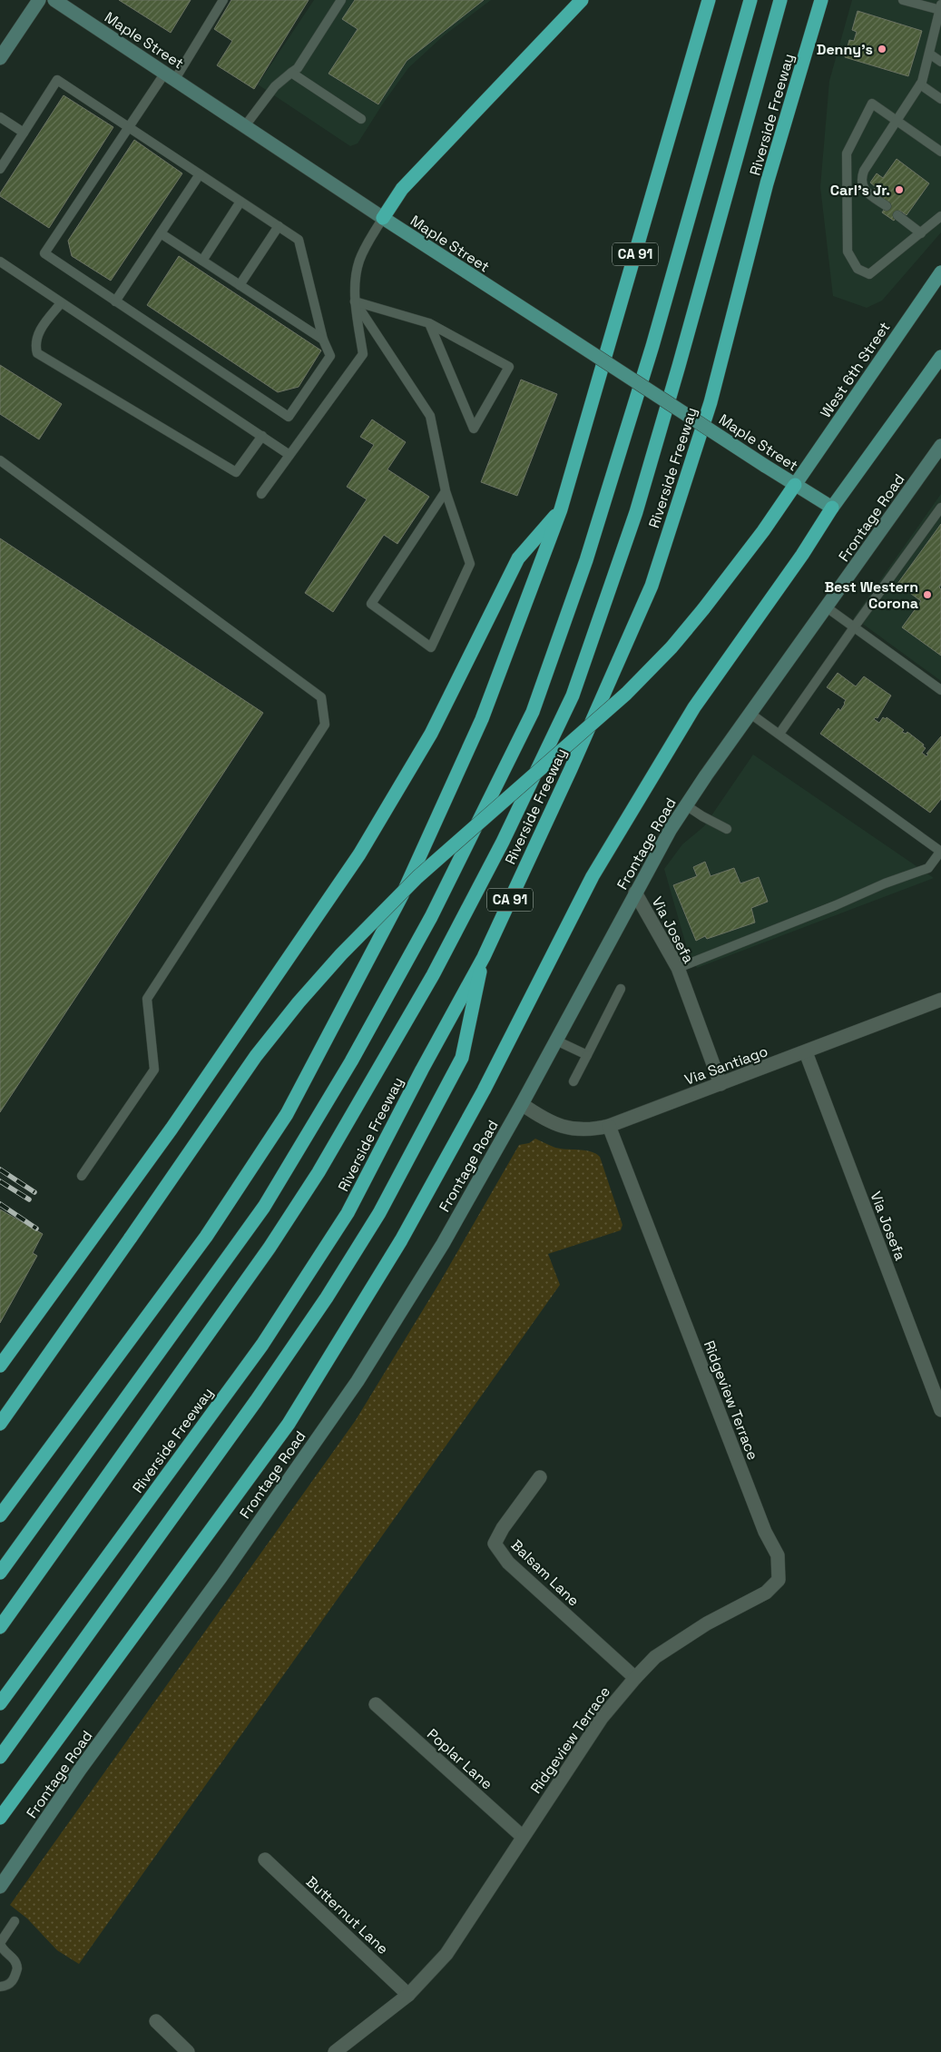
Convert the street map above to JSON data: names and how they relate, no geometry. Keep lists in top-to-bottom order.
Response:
{
  "streets": {
    "highway": ["Riverside Freeway", "CA 91"],
    "main road": ["Maple Street", "West 6th Street", "Frontage Road"],
    "street": [
      "Via Josefa",
      "Via Santiago",
      "Ridgeview Terrace",
      "Balsam Lane",
      "Poplar Lane",
      "Butternut Lane"
    ]
  },
  "crossings": [
    ["Maple Street", "West 6th Street"],
    ["Frontage Road", "Via Josefa"],
    ["Frontage Road", "Via Santiago"],
    ["Via Josefa", "Via Santiago"],
    ["Via Santiago", "Ridgeview Terrace"],
    ["Ridgeview Terrace", "Balsam Lane"],
    ["Ridgeview Terrace", "Poplar Lane"],
    ["Ridgeview Terrace", "Butternut Lane"]
  ],
  "places": ["Denny's", "Carl's Jr.", "Best Western Corona"]
}
